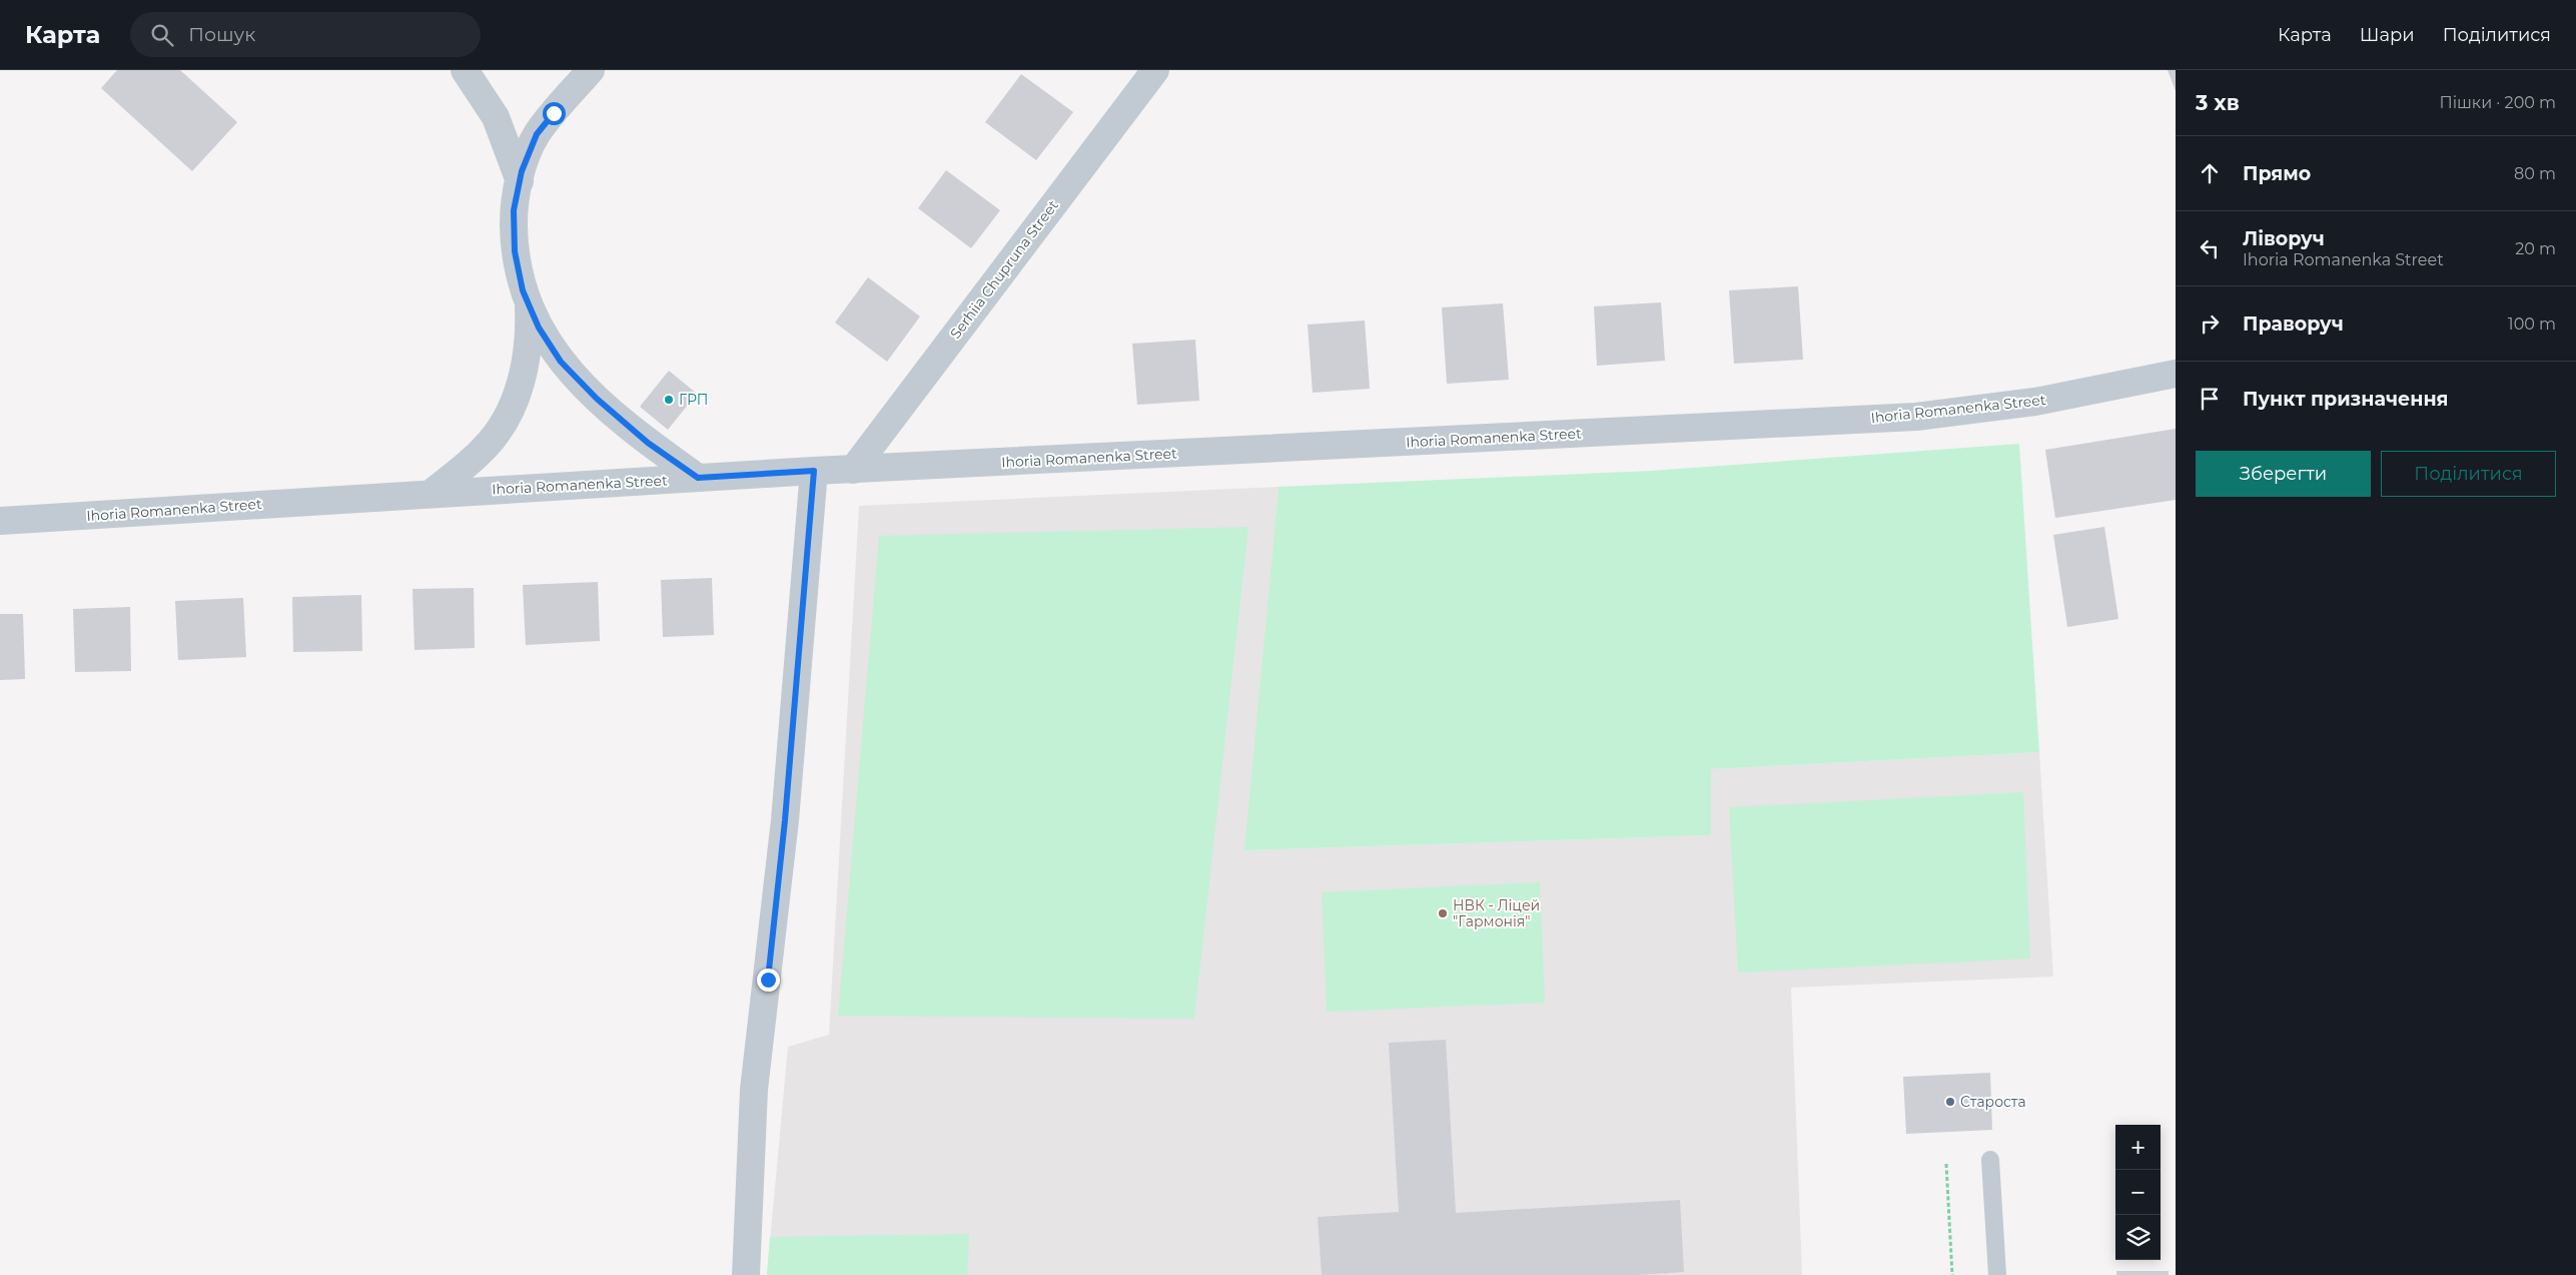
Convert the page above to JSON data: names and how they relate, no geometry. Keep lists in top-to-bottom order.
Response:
{
  "streets": {
    "street": ["Serhiia Chupruna Street", "Ihoria Romanenka Street"]
  },
  "crossings": [
    ["Serhiia Chupruna Street", "Ihoria Romanenka Street"]
  ],
  "places": ["ГРП", "НВК - Ліцей \"Гармонія\"", "Староста"],
  "page": {
    "header": "Карта",
    "search": "Пошук",
    "nav": ["Карта", "Шари", "Поділитися"],
    "heading": ["3 хв", "Пішки · 200 m"],
    "list": [
      ["Прямо", "80 m"],
      ["Ліворуч", "Ihoria Romanenka Street", "20 m"],
      ["Праворуч", "100 m"],
      "Пункт призначення"
    ],
    "buttons": ["Зберегти", "Поділитися"],
    "map_buttons": ["+", "−"]
  }
}
